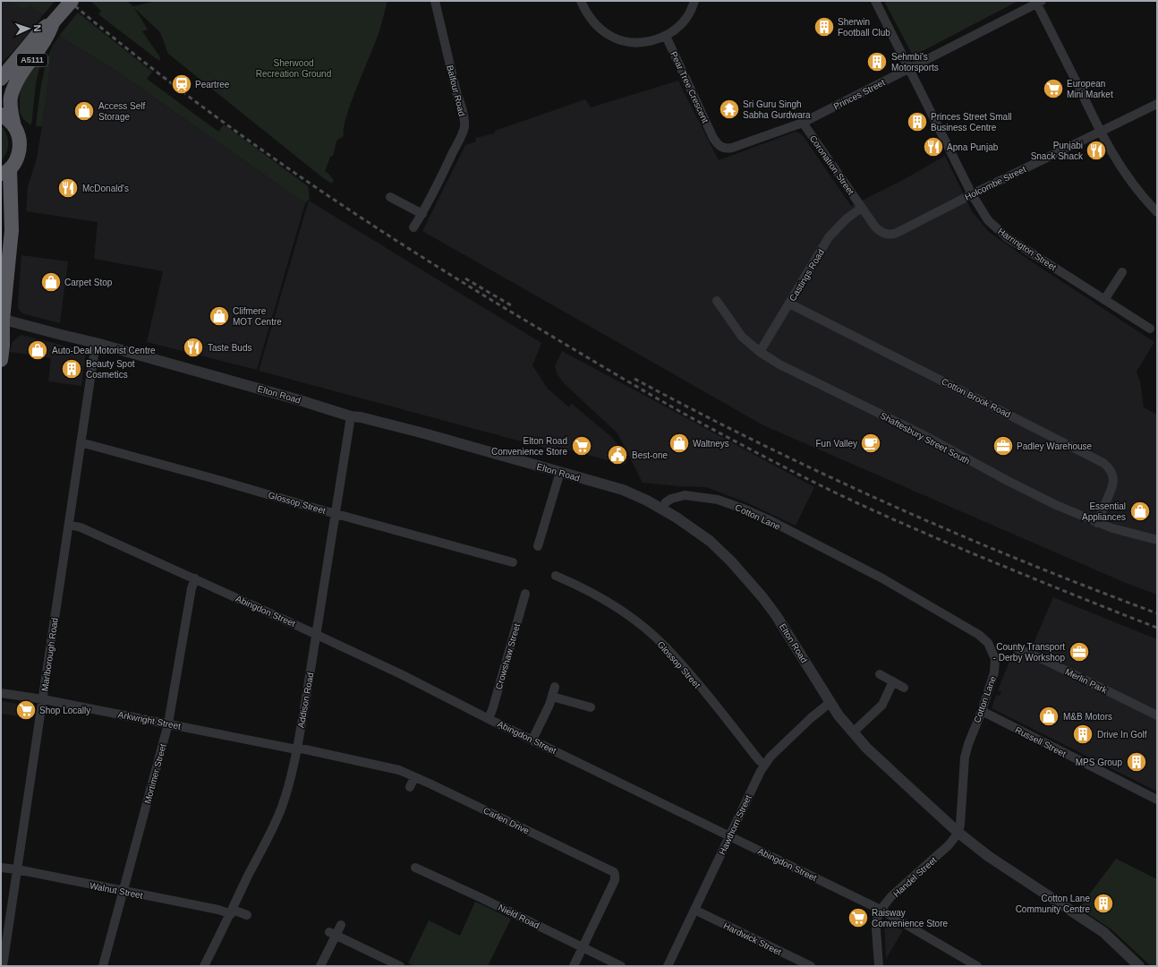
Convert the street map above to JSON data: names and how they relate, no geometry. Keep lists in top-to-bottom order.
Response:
{
  "streets": {
    "highway": ["A5111"],
    "street": [
      "Pear Tree Crescent",
      "Balfour Road",
      "Princes Street",
      "Coronation Street",
      "Holcombe Street",
      "Harrington Street",
      "Castings Road",
      "Elton Road",
      "Cotton Brook Road",
      "Shaftesbury Street South",
      "Glossop Street",
      "Cotton Lane",
      "Abingdon Street",
      "Marlborough Road",
      "Crowshaw Street",
      "Merlin Park",
      "Addison Road",
      "Arkwright Street",
      "Russell Street",
      "Mortimer Street",
      "Carlen Drive",
      "Hawthorn Street",
      "Handel Street",
      "Walnut Street",
      "Nield Road",
      "Hardwick Street"
    ]
  },
  "crossings": [
    ["A5111", "Elton Road"],
    ["Pear Tree Crescent", "Princes Street"],
    ["Princes Street", "Coronation Street"],
    ["Princes Street", "Harrington Street"],
    ["Coronation Street", "Holcombe Street"],
    ["Coronation Street", "Castings Road"],
    ["Holcombe Street", "Harrington Street"],
    ["Holcombe Street", "Castings Road"],
    ["Castings Road", "Cotton Brook Road"],
    ["Castings Road", "Shaftesbury Street South"],
    ["Elton Road", "Cotton Lane"],
    ["Elton Road", "Marlborough Road"],
    ["Elton Road", "Addison Road"],
    ["Elton Road", "Hawthorn Street"],
    ["Elton Road", "Handel Street"],
    ["Cotton Brook Road", "Shaftesbury Street South"],
    ["Glossop Street", "Marlborough Road"],
    ["Glossop Street", "Addison Road"],
    ["Glossop Street", "Hawthorn Street"],
    ["Cotton Lane", "Russell Street"],
    ["Cotton Lane", "Handel Street"],
    ["Abingdon Street", "Marlborough Road"],
    ["Abingdon Street", "Crowshaw Street"],
    ["Abingdon Street", "Addison Road"],
    ["Abingdon Street", "Mortimer Street"],
    ["Abingdon Street", "Hawthorn Street"],
    ["Abingdon Street", "Handel Street"],
    ["Marlborough Road", "Arkwright Street"],
    ["Marlborough Road", "Walnut Street"],
    ["Addison Road", "Arkwright Street"],
    ["Addison Road", "Carlen Drive"],
    ["Addison Road", "Walnut Street"],
    ["Arkwright Street", "Mortimer Street"],
    ["Arkwright Street", "Carlen Drive"],
    ["Mortimer Street", "Walnut Street"],
    ["Carlen Drive", "Nield Road"],
    ["Hawthorn Street", "Hardwick Street"]
  ],
  "parks": ["Sherwood Recreation Ground"],
  "places": {
    "building": [
      "Sherwin Football Club",
      "Sehmbi's Motorsports",
      "Princes Street Small Business Centre",
      "Beauty Spot Cosmetics",
      "Drive In Golf",
      "MPS Group",
      "Cotton Lane Community Centre"
    ],
    "station": ["Peartree"],
    "supermarket": [
      "European Mini Market",
      "Elton Road Convenience Store",
      "Shop Locally",
      "Raisway Convenience Store"
    ],
    "temple": ["Sri Guru Singh Sabha Gurdwara"],
    "shop": [
      "Access Self Storage",
      "Carpet Stop",
      "Clifmere MOT Centre",
      "Auto-Deal Motorist Centre",
      "Waltneys",
      "Essential Appliances",
      "M&B Motors"
    ],
    "restaurant": [
      "Apna Punjab",
      "Punjabi Snack Shack",
      "McDonald's",
      "Taste Buds"
    ],
    "cafe": ["Fun Valley"],
    "office": ["Padley Warehouse", "County Transport - Derby Workshop"],
    "public building": ["Best-one"]
  },
  "north": "right"
}
